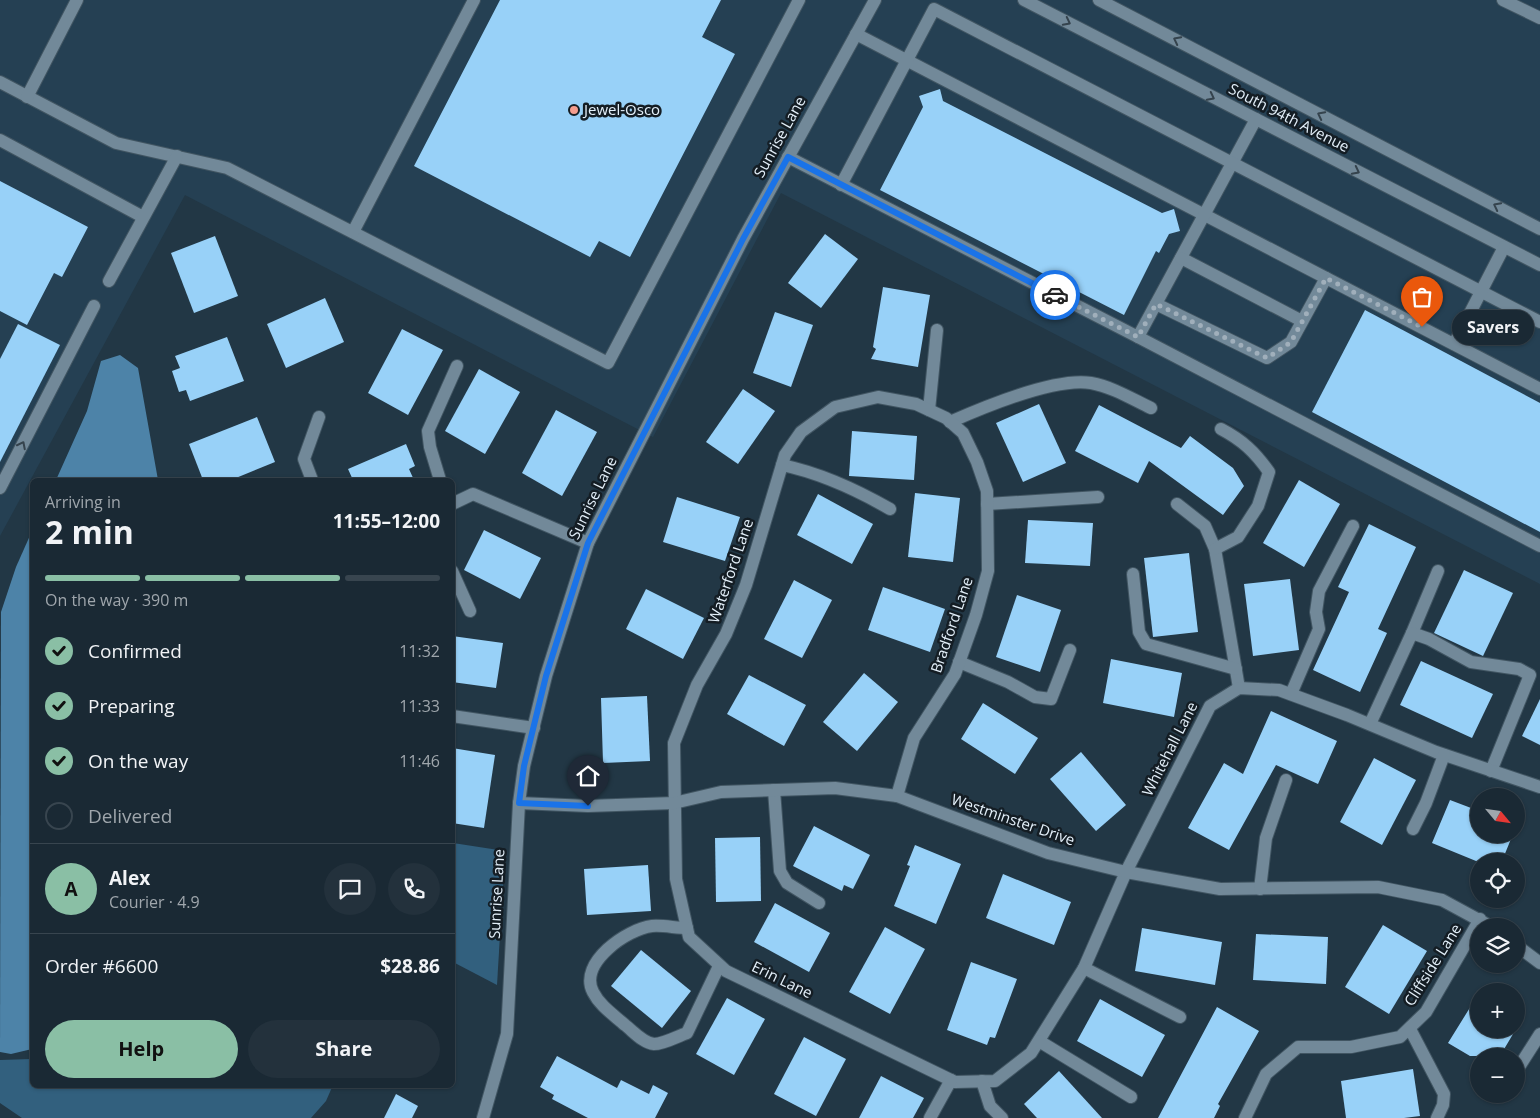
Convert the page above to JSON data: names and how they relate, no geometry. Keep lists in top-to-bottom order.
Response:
{
  "streets": {
    "street": [
      "South 94th Avenue",
      "Sunrise Lane",
      "Waterford Lane",
      "Bradford Lane",
      "Whitehall Lane",
      "Westminster Drive",
      "Cliffside Lane",
      "Erin Lane"
    ]
  },
  "crossings": [
    ["Sunrise Lane", "Westminster Drive"],
    ["Waterford Lane", "Bradford Lane"],
    ["Waterford Lane", "Westminster Drive"],
    ["Waterford Lane", "Erin Lane"],
    ["Bradford Lane", "Westminster Drive"],
    ["Whitehall Lane", "Westminster Drive"],
    ["Whitehall Lane", "Erin Lane"],
    ["Westminster Drive", "Erin Lane"]
  ],
  "places": ["Jewel-Osco", "Savers"],
  "north": "bottom right",
  "page": {
    "bubble": "Savers",
    "heading": ["2 min", "Arriving in", "11:55–12:00"],
    "panel": [
      "Alex",
      "Courier · 4.9",
      "Order #6600",
      "$28.86"
    ],
    "bar": "On the way · 390 m",
    "list": [
      ["Confirmed", "11:32"],
      ["Preparing", "11:33"],
      ["On the way", "11:46"],
      "Delivered"
    ],
    "map_buttons": ["+", "−"],
    "round": "A",
    "buttons": ["Help", "Share"]
  }
}
